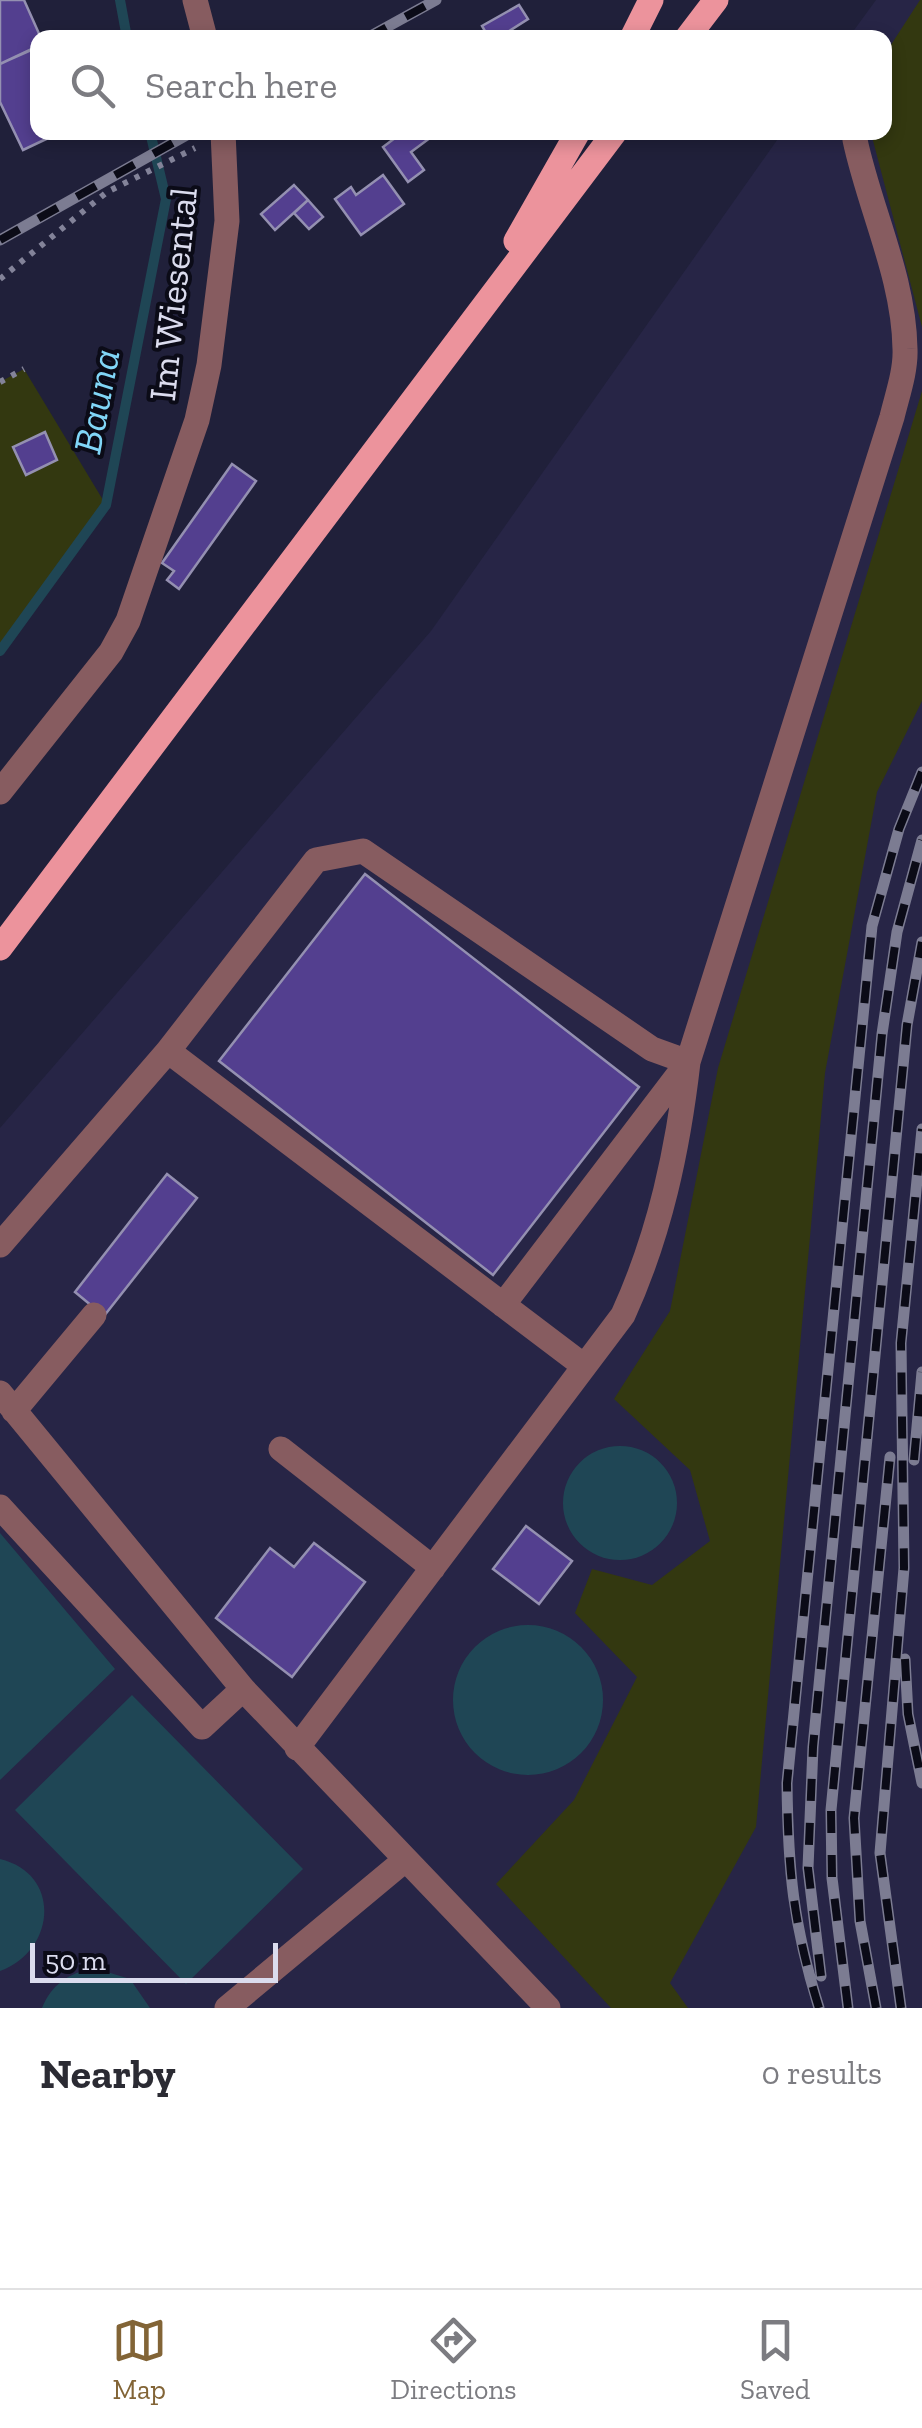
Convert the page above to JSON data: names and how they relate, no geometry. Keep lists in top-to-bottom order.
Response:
{
  "streets": {
    "street": ["Im Wiesental"]
  },
  "water": ["Bauna"],
  "scale_bar": "50 m",
  "page": {
    "search": "Search here",
    "scale": "50 m",
    "heading": ["Nearby", "0 results"],
    "nav": ["Map", "Directions", "Saved"]
  }
}
